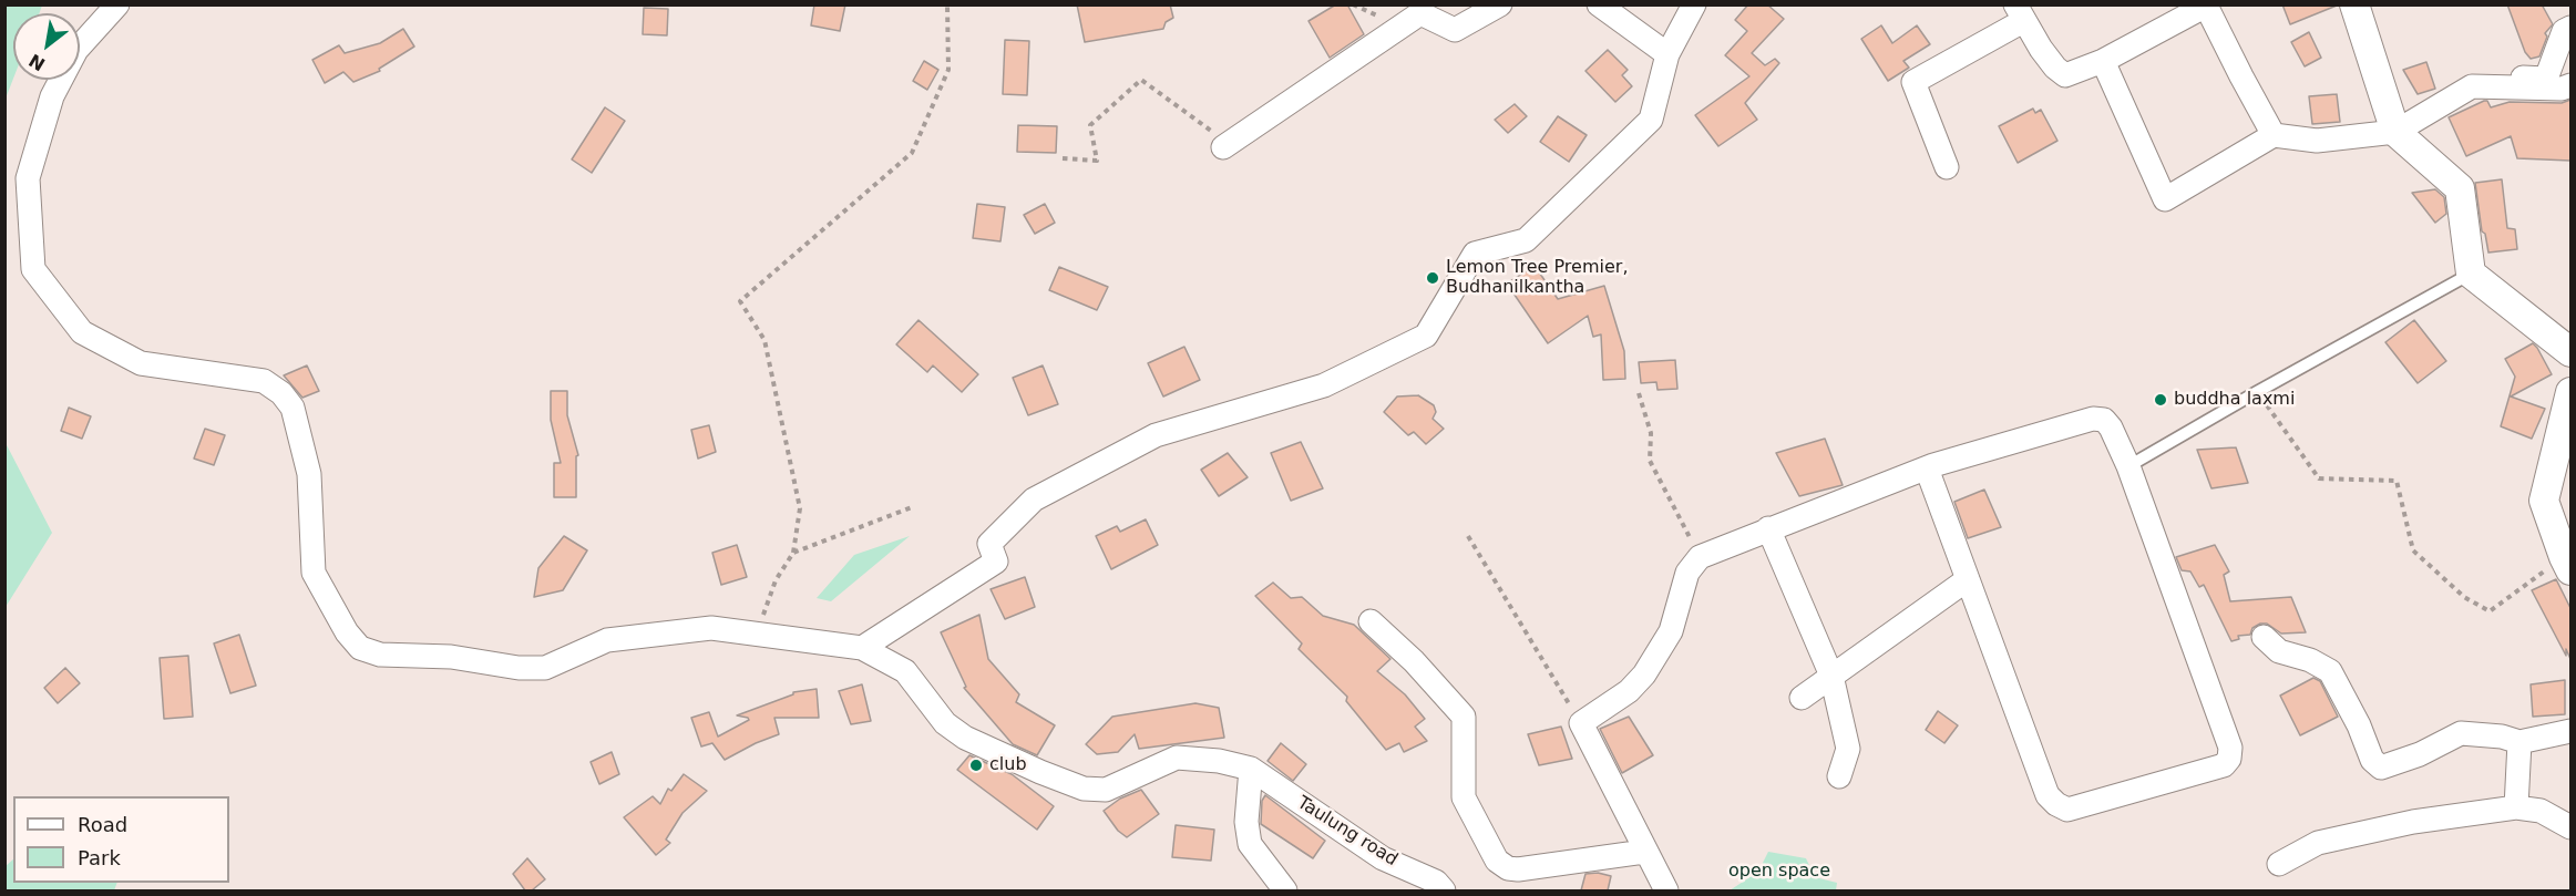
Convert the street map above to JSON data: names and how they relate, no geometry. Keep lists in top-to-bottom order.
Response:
{
  "streets": {
    "street": ["Taulung road"]
  },
  "parks": ["open space"],
  "places": ["Lemon Tree Premier, Budhanilkantha", "buddha laxmi", "club"],
  "legend": ["Road", "Park"],
  "north": "bottom left"
}
